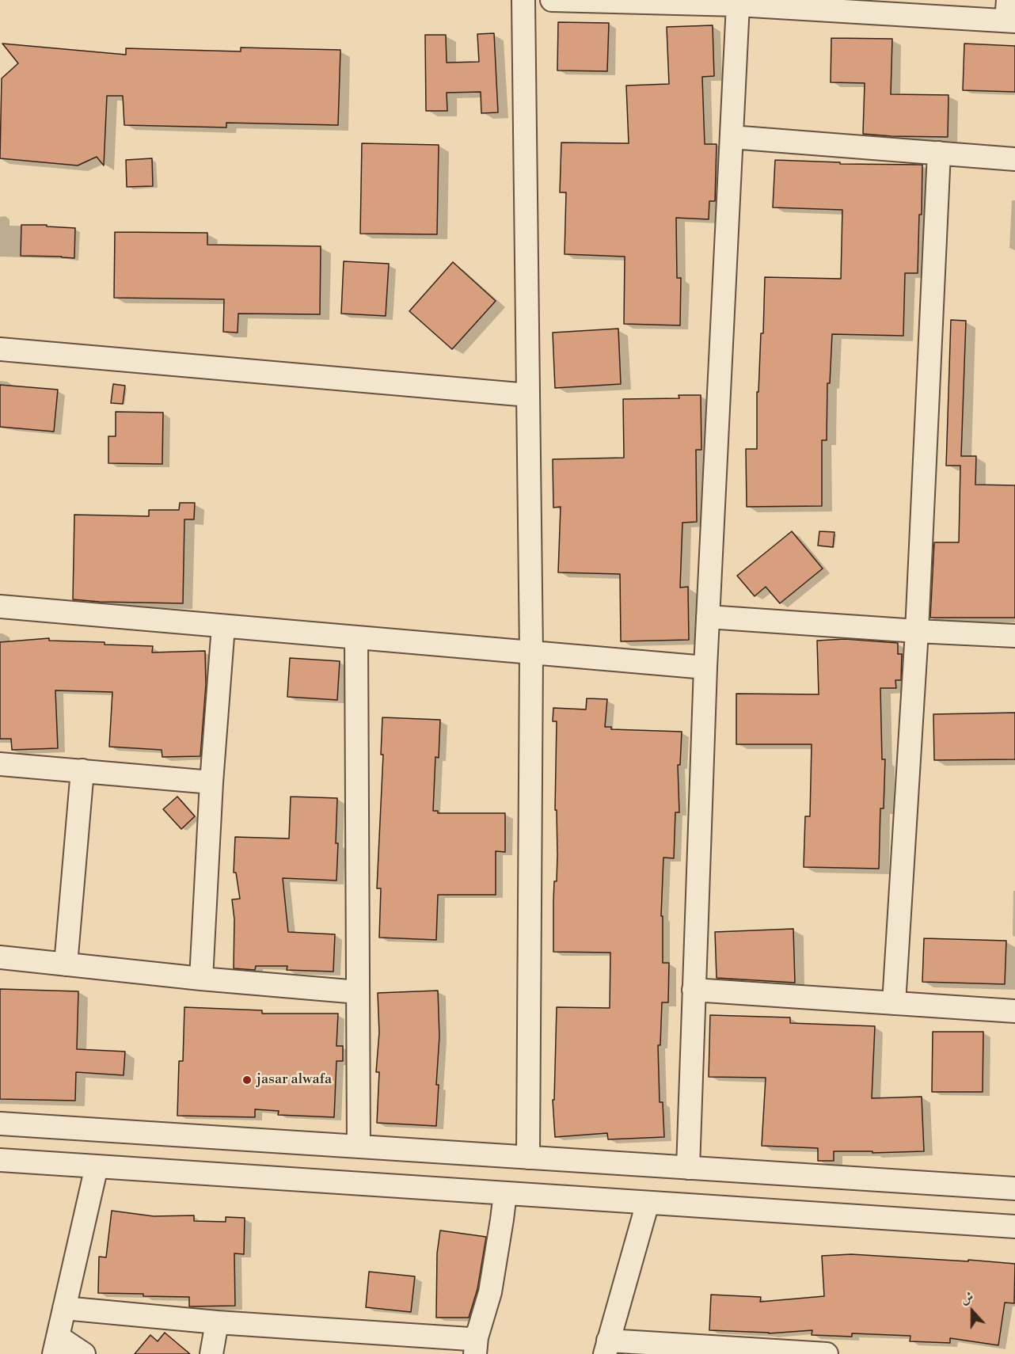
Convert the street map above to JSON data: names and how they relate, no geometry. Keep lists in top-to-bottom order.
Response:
{
  "places": ["jasar alwafa"],
  "north": "top"
}
